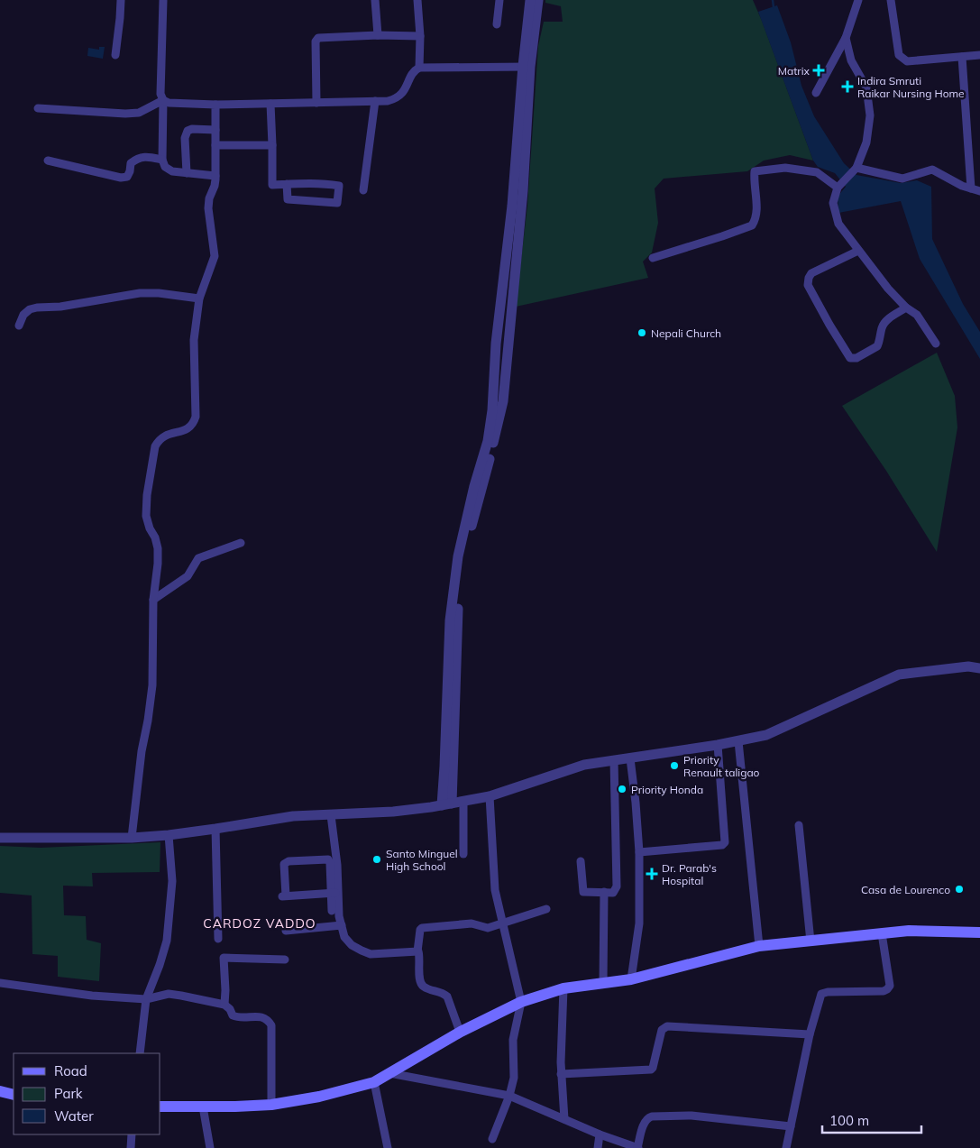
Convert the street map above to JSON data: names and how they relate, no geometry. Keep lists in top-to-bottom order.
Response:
{
  "districts": ["CARDOZ VADDO"],
  "places": {
    "health": ["Matrix", "Indira Smruti Raikar Nursing Home", "Dr. Parab's Hospital"],
    "other": [
      "Nepali Church",
      "Priority Renault taligao",
      "Priority Honda",
      "Santo Minguel High School",
      "Casa de Lourenco"
    ]
  },
  "legend": ["Road", "Park", "Water"],
  "scale_bar": "100 m"
}
